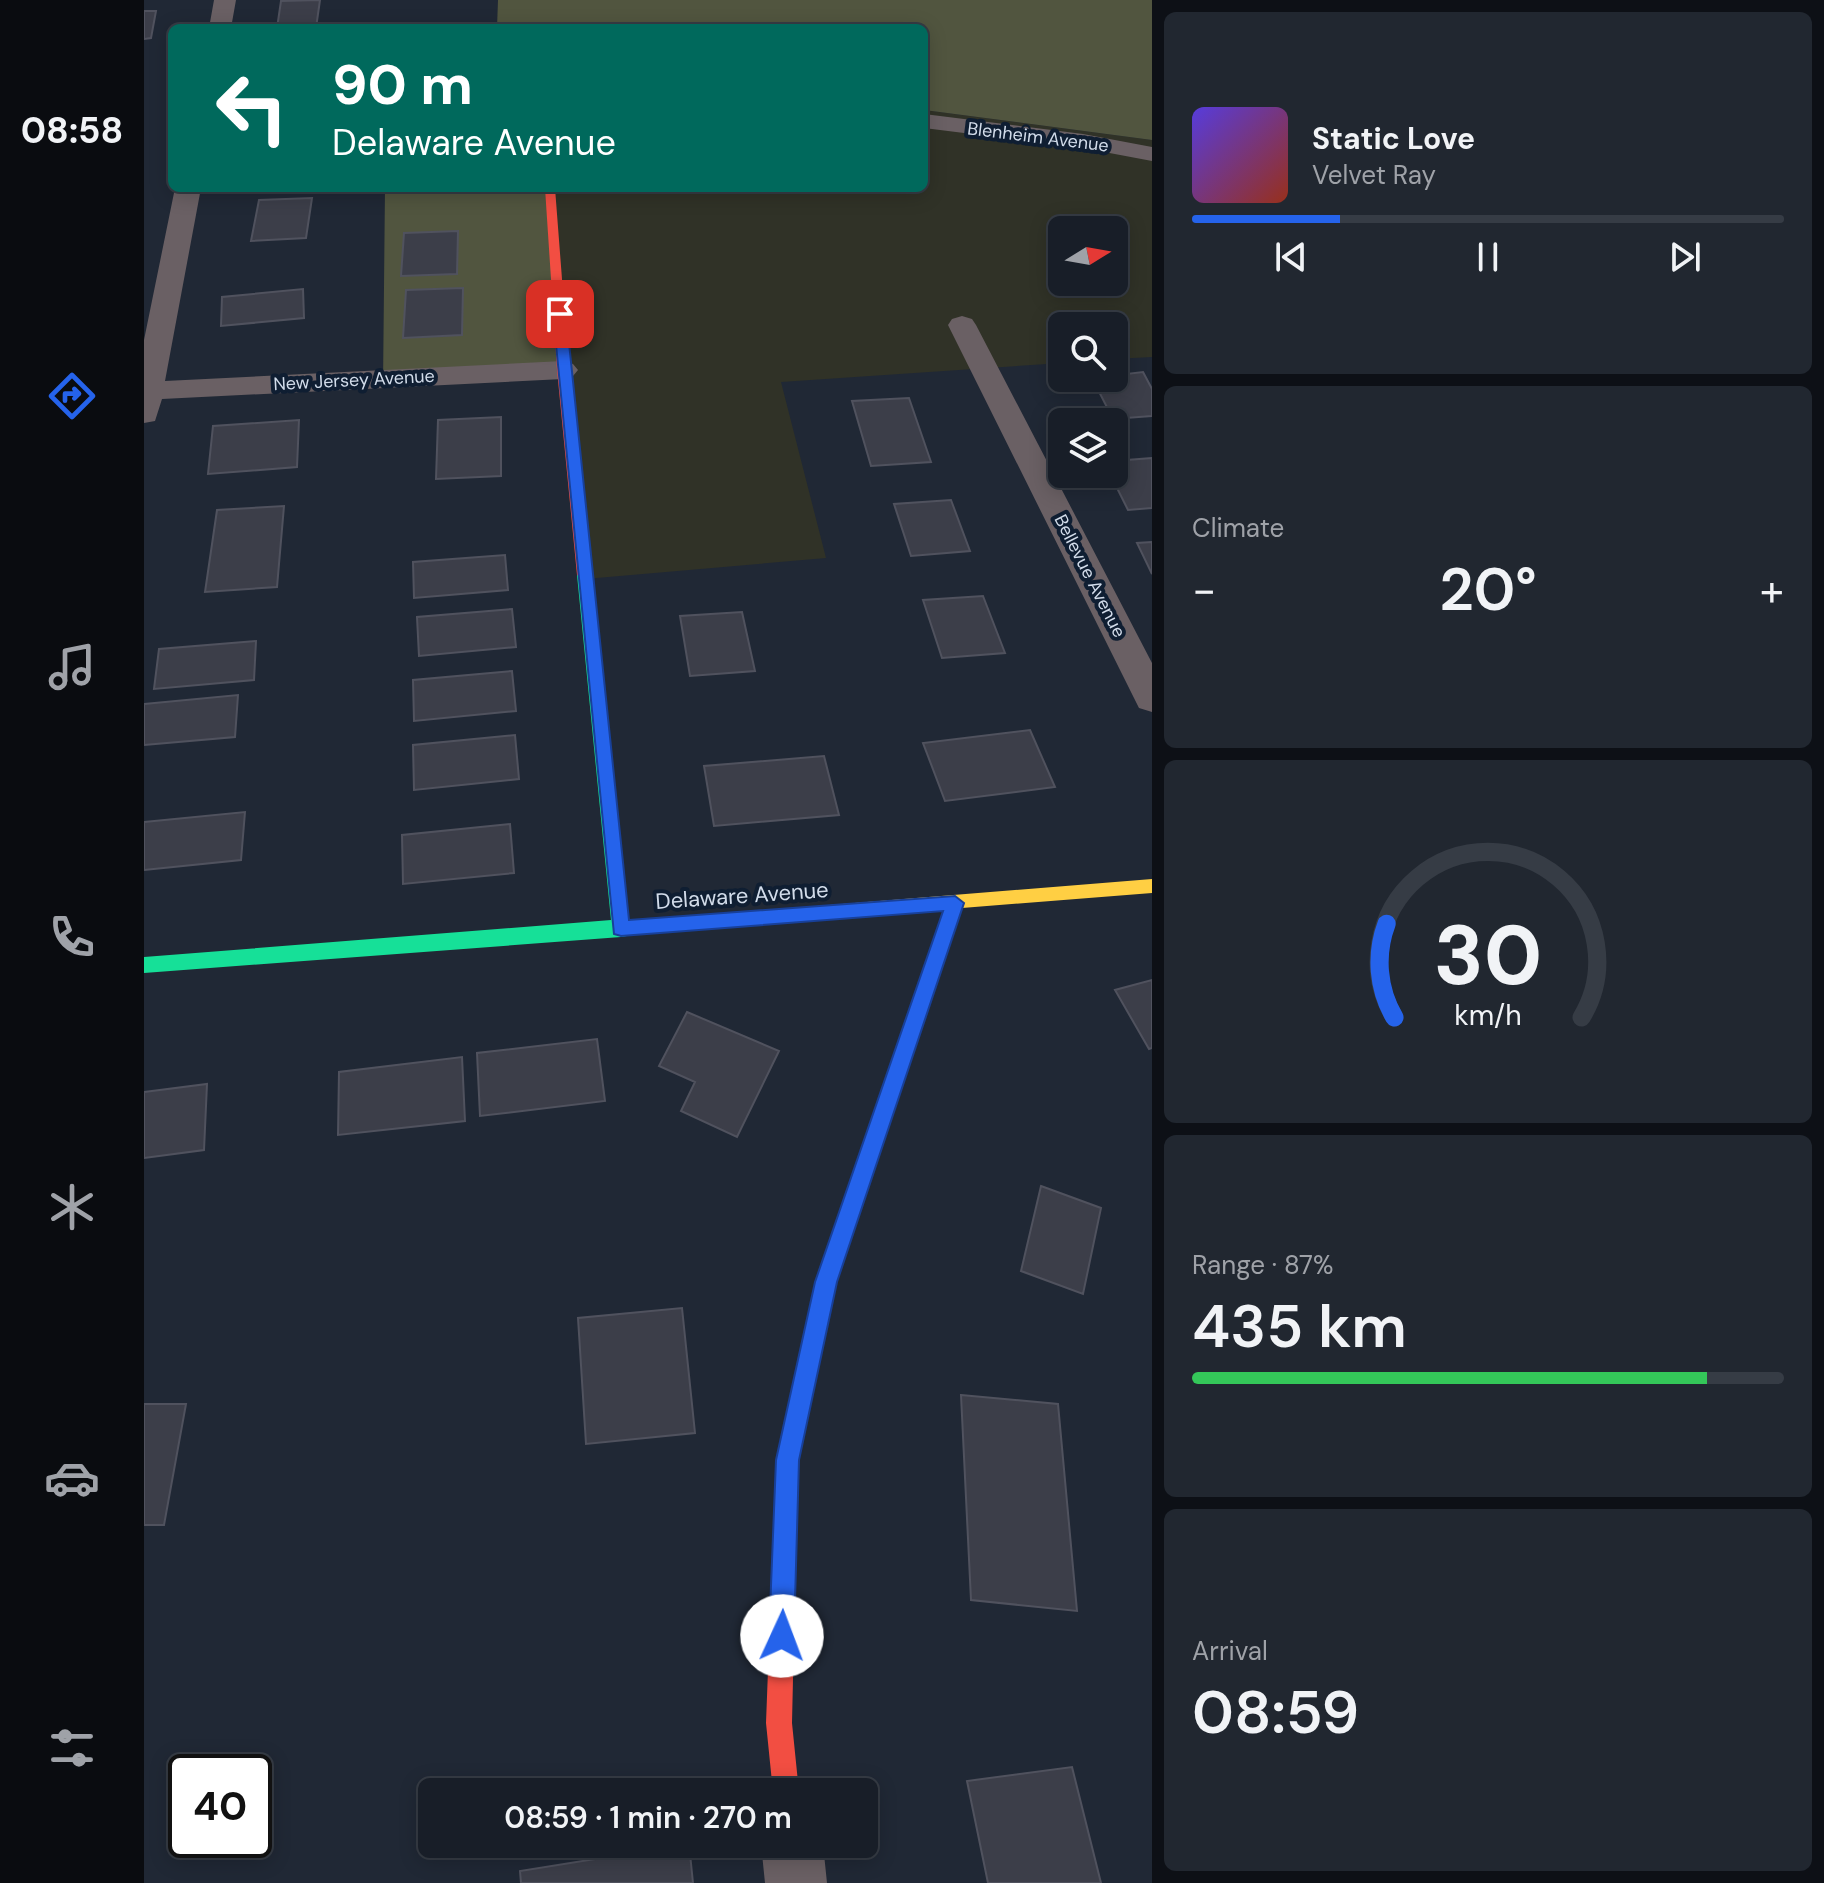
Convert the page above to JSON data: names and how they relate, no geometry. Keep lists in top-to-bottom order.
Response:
{
  "streets": {
    "street": [
      "Blenheim Avenue",
      "New Jersey Avenue",
      "Bellevue Avenue",
      "Delaware Avenue"
    ]
  },
  "north": "right",
  "page": {
    "tabs": "08:58",
    "turn": ["90 m", "Delaware Avenue"],
    "song": ["Static Love", "Velvet Ray"],
    "tile": [
      "Climate",
      ["Range · 87%", "435 km"],
      ["Arrival", "08:59"]
    ],
    "heat": ["−", "20°", "+"],
    "limit": "40",
    "trip": "08:59 · 1 min · 270 m",
    "gauge": ["30", "km/h"]
  }
}
